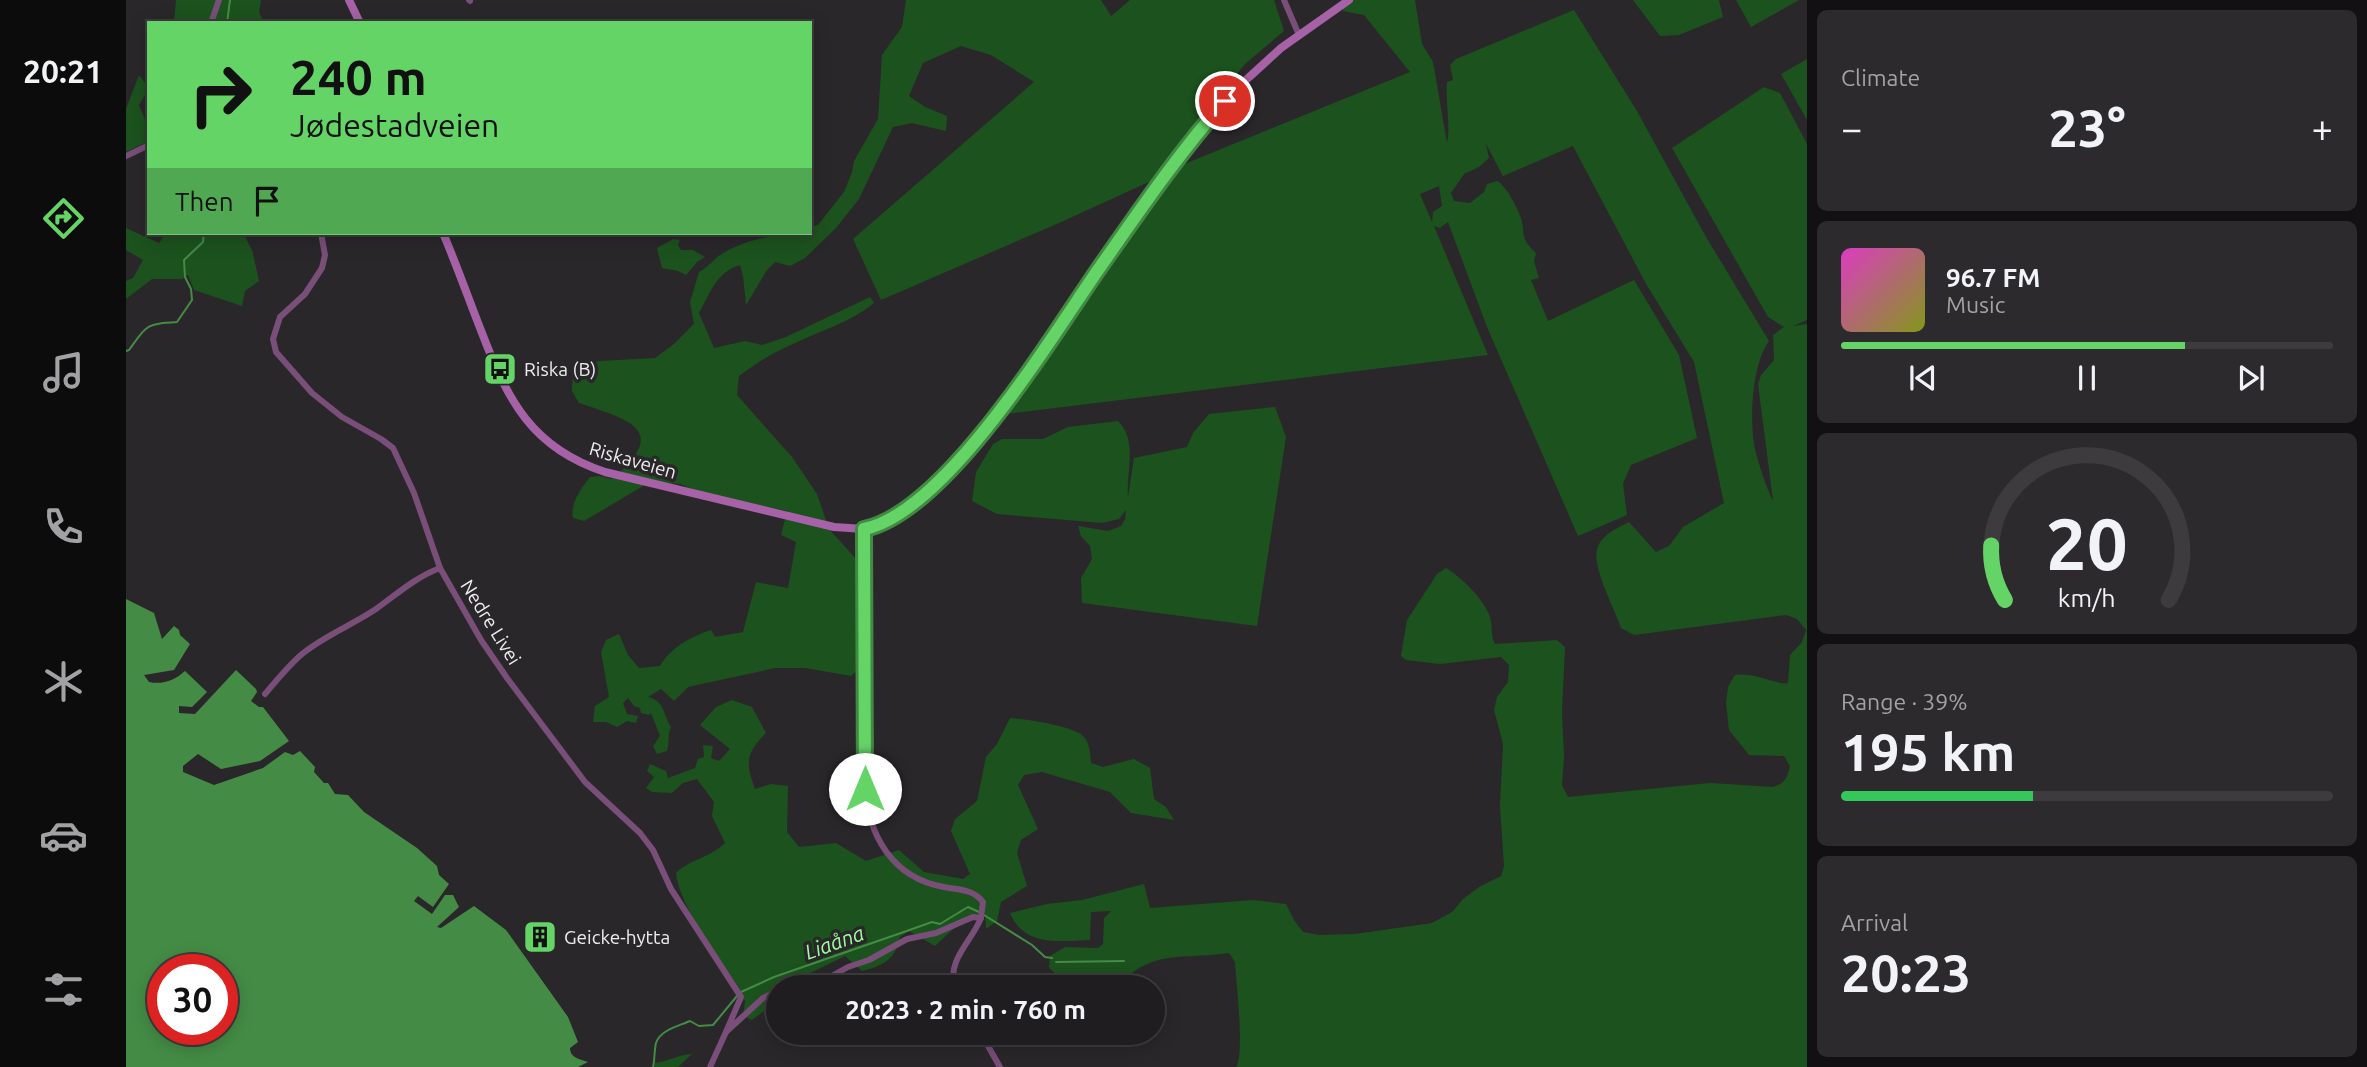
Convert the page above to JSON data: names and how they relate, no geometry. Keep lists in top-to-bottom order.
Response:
{
  "streets": {
    "main road": ["Riskaveien"],
    "street": ["Nedre Livei"]
  },
  "water": ["Liaåna"],
  "places": {
    "bus stop": ["Riska (B)"],
    "building": ["Geicke-hytta"]
  },
  "page": {
    "tabs": "20:21",
    "tile": [
      "Climate",
      ["Range · 39%", "195 km"],
      ["Arrival", "20:23"]
    ],
    "turn": ["240 m", "Jødestadveien"],
    "heat": ["−", "23°", "+"],
    "then": "Then",
    "song": ["96.7 FM", "Music"],
    "limit": "30",
    "trip": "20:23 · 2 min · 760 m",
    "gauge": ["20", "km/h"]
  }
}
